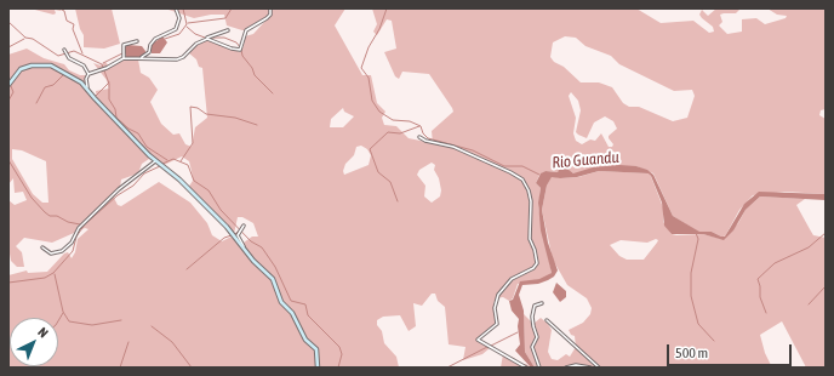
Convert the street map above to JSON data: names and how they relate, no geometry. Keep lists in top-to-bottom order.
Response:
{
  "water": ["Rio Guandu"],
  "scale_bar": "500 m",
  "north": "top right"
}
